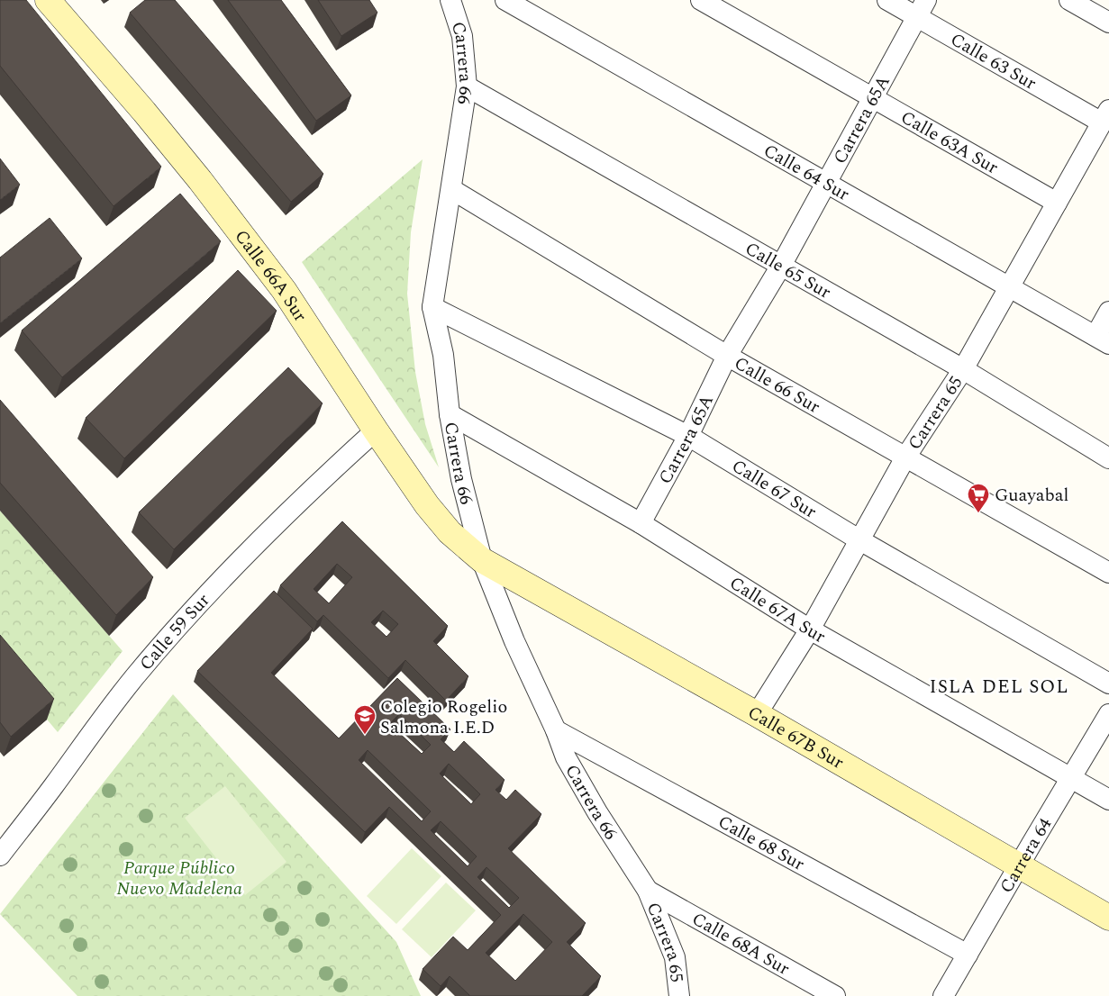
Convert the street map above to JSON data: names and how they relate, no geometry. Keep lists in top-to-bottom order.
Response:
{
  "streets": {
    "street": [
      "Calle 63 Sur",
      "Carrera 66",
      "Carrera 65A",
      "Calle 63A Sur",
      "Calle 64 Sur",
      "Calle 65 Sur",
      "Calle 66A Sur",
      "Calle 66 Sur",
      "Carrera 65",
      "Calle 67 Sur",
      "Calle 67A Sur",
      "Calle 59 Sur",
      "Calle 67B Sur",
      "Calle 68 Sur",
      "Carrera 64",
      "Calle 68A Sur"
    ]
  },
  "crossings": [
    ["Calle 63 Sur", "Carrera 65A"],
    ["Calle 63 Sur", "Carrera 65"],
    ["Carrera 66", "Calle 65 Sur"],
    ["Carrera 66", "Calle 66A Sur"],
    ["Carrera 66", "Calle 66 Sur"],
    ["Carrera 66", "Carrera 65"],
    ["Carrera 66", "Calle 67 Sur"],
    ["Carrera 66", "Calle 67A Sur"],
    ["Carrera 66", "Calle 67B Sur"],
    ["Carrera 66", "Calle 68 Sur"],
    ["Carrera 66", "Calle 68A Sur"],
    ["Carrera 65A", "Calle 63A Sur"],
    ["Carrera 65A", "Calle 64 Sur"],
    ["Carrera 65A", "Calle 65 Sur"],
    ["Carrera 65A", "Calle 66 Sur"],
    ["Carrera 65A", "Calle 67 Sur"],
    ["Carrera 65A", "Calle 67A Sur"],
    ["Calle 63A Sur", "Carrera 65"],
    ["Calle 64 Sur", "Carrera 65"],
    ["Calle 65 Sur", "Carrera 65"],
    ["Calle 66A Sur", "Calle 59 Sur"],
    ["Calle 66A Sur", "Calle 67B Sur"],
    ["Calle 66 Sur", "Carrera 65"],
    ["Carrera 65", "Calle 67 Sur"],
    ["Carrera 65", "Calle 67A Sur"],
    ["Carrera 65", "Calle 67B Sur"],
    ["Carrera 65", "Calle 68A Sur"],
    ["Calle 67A Sur", "Carrera 64"],
    ["Calle 67B Sur", "Carrera 64"],
    ["Calle 68 Sur", "Carrera 64"]
  ],
  "districts": ["ISLA DEL SOL"],
  "parks": ["Parque Público Nuevo Madelena"],
  "places": {
    "supermarket": ["Guayabal"],
    "school or university": ["Colegio Rogelio Salmona I.E.D"]
  }
}
